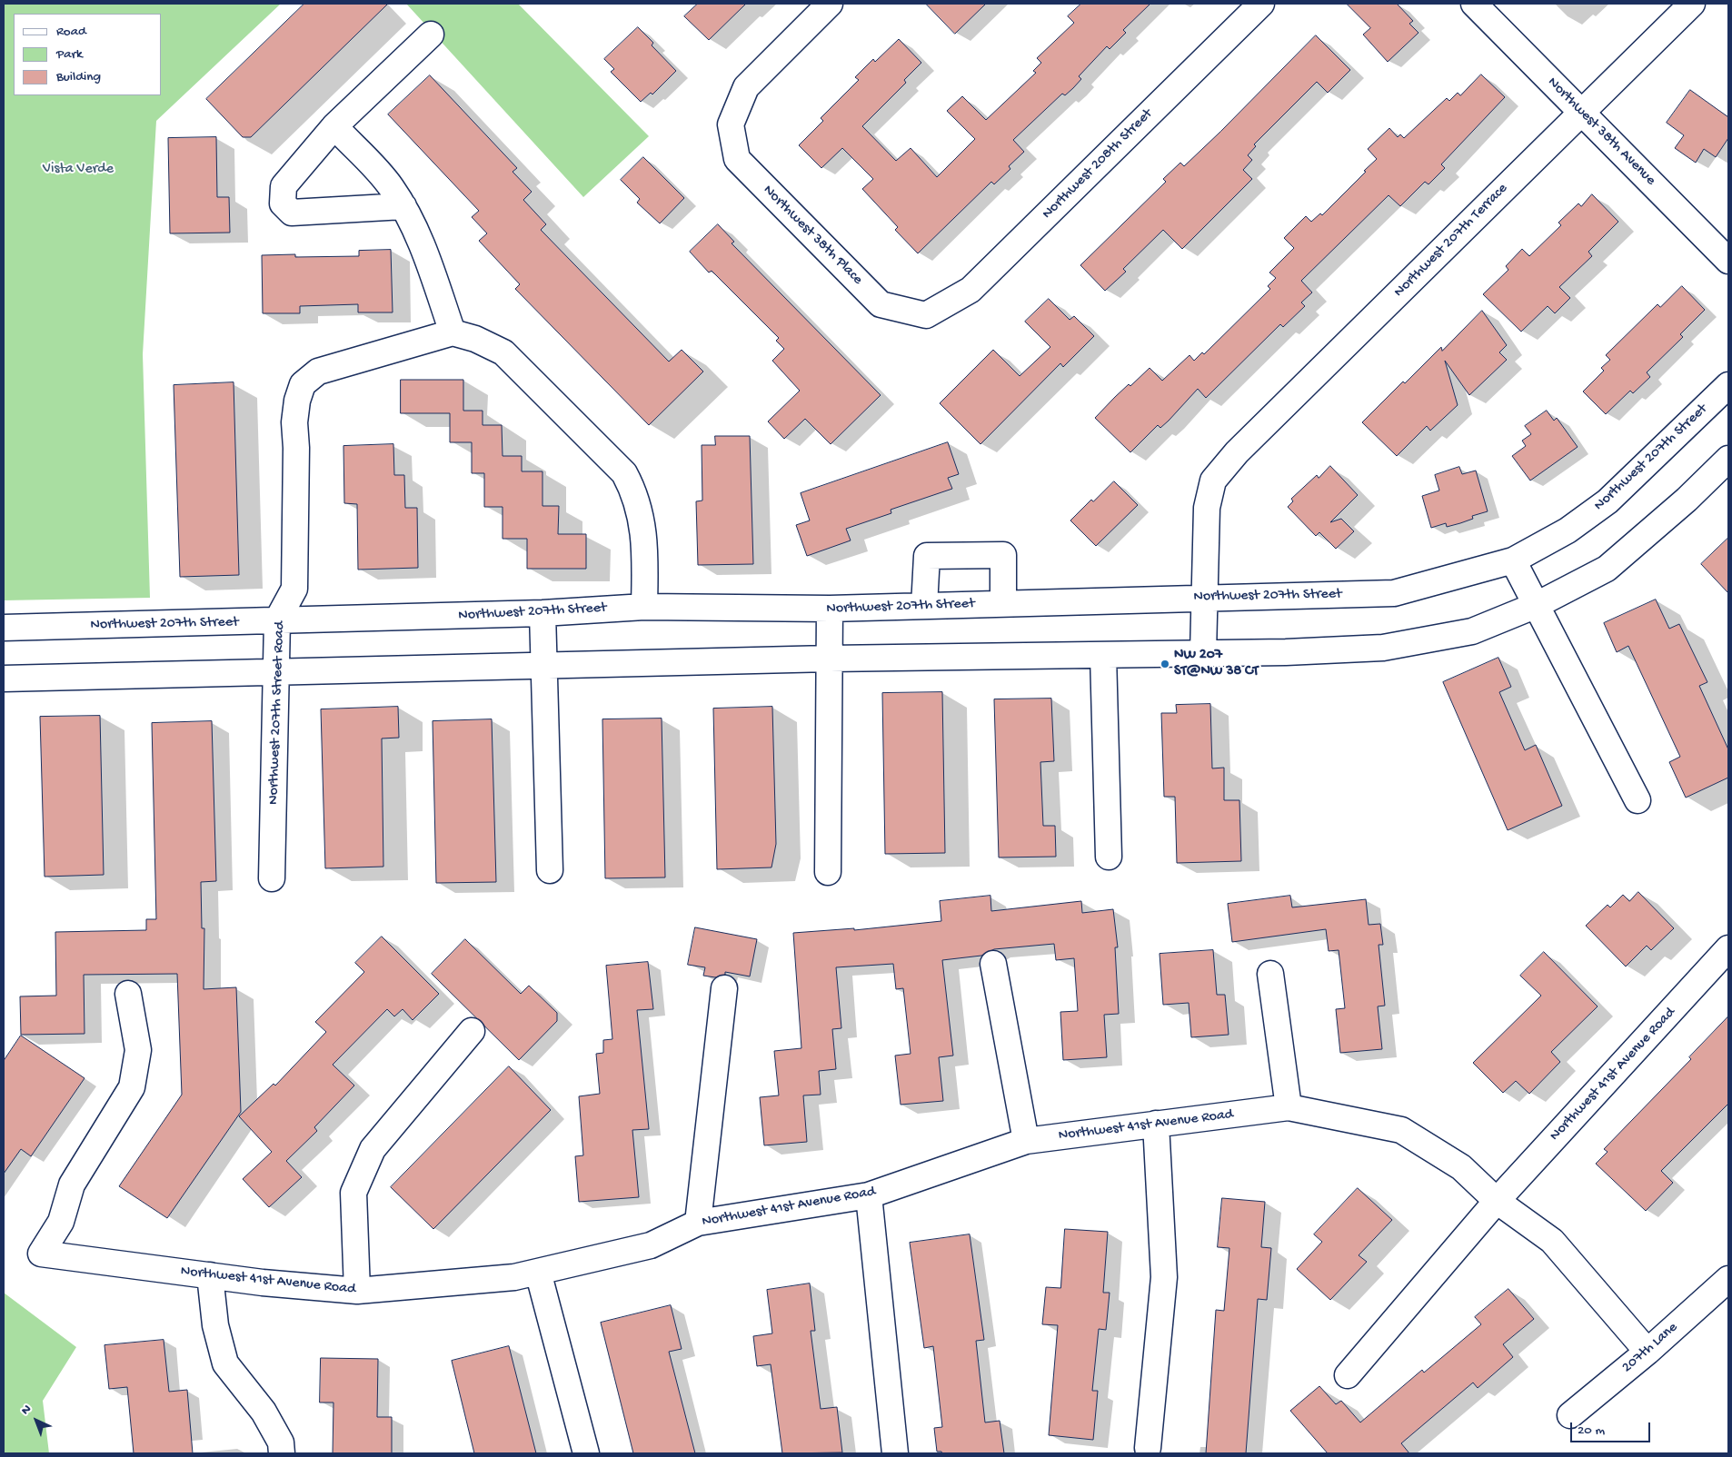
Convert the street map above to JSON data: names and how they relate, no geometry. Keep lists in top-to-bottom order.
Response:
{
  "streets": {
    "street": [
      "Northwest 38th Avenue",
      "Northwest 208th Street",
      "Northwest 38th Place",
      "Northwest 207th Terrace",
      "Northwest 207th Street",
      "Northwest 207th Street Road",
      "Northwest 41st Avenue Road",
      "207th Lane"
    ]
  },
  "crossings": [
    ["Northwest 38th Avenue", "Northwest 207th Terrace"],
    ["Northwest 208th Street", "Northwest 38th Place"],
    ["Northwest 207th Terrace", "Northwest 207th Street"],
    ["Northwest 207th Street", "Northwest 207th Street Road"],
    ["Northwest 41st Avenue Road", "207th Lane"]
  ],
  "parks": ["Vista Verde"],
  "places": ["NW 207 ST@NW 38 CT"],
  "legend": ["Road", "Park", "Building"],
  "scale_bar": "20 m",
  "north": "top left"
}
